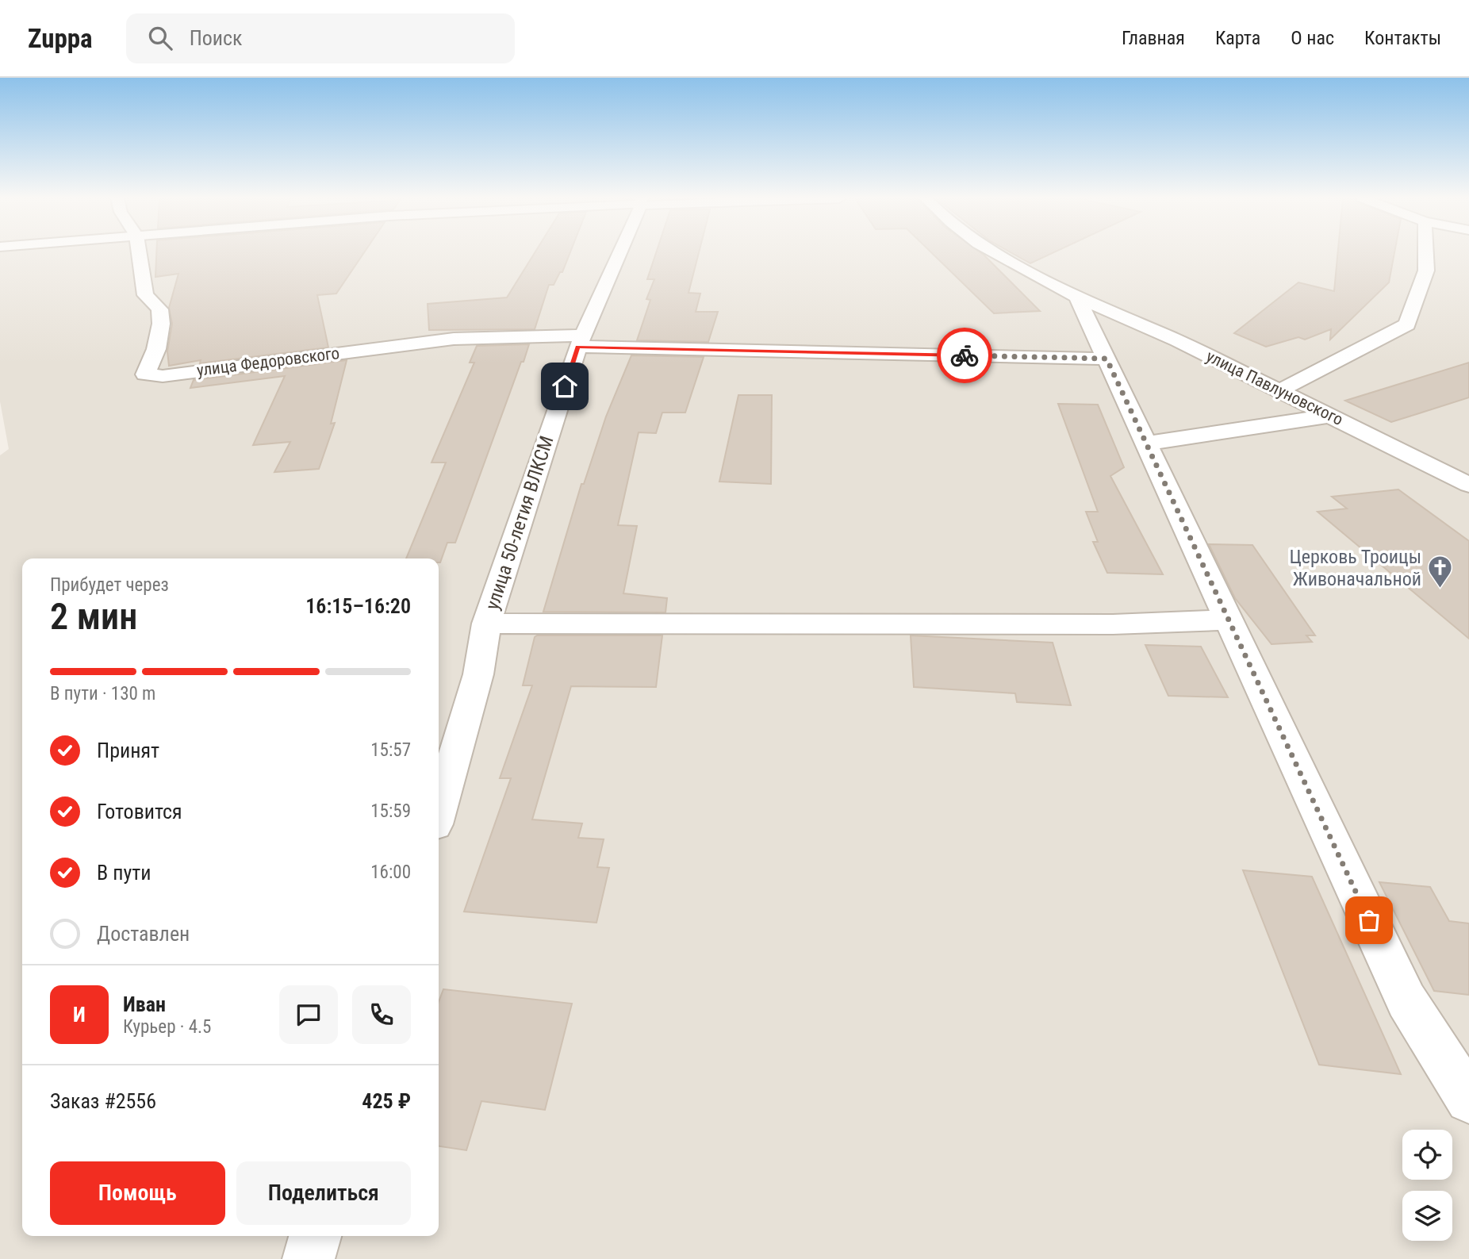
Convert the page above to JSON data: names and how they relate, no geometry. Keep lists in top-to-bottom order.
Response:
{
  "streets": {
    "street": ["улица Федоровского", "улица Павлуновского", "улица 50-летия ВЛКСМ"]
  },
  "crossings": [
    ["улица Федоровского", "улица 50-летия ВЛКСМ"]
  ],
  "places": {
    "church": ["Церковь Троицы Живоначальной"]
  },
  "page": {
    "header": "Zuppa",
    "search": "Поиск",
    "nav": [
      "Главная",
      "Карта",
      "О нас",
      "Контакты"
    ],
    "heading": ["2 мин", "Прибудет через", "16:15–16:20"],
    "panel": [
      "Иван",
      "Курьер · 4.5",
      "Заказ #2556",
      "425 ₽"
    ],
    "bar": "В пути · 130 m",
    "list": [
      ["Принят", "15:57"],
      ["Готовится", "15:59"],
      ["В пути", "16:00"],
      "Доставлен"
    ],
    "round": "И",
    "buttons": ["Помощь", "Поделиться"]
  }
}
